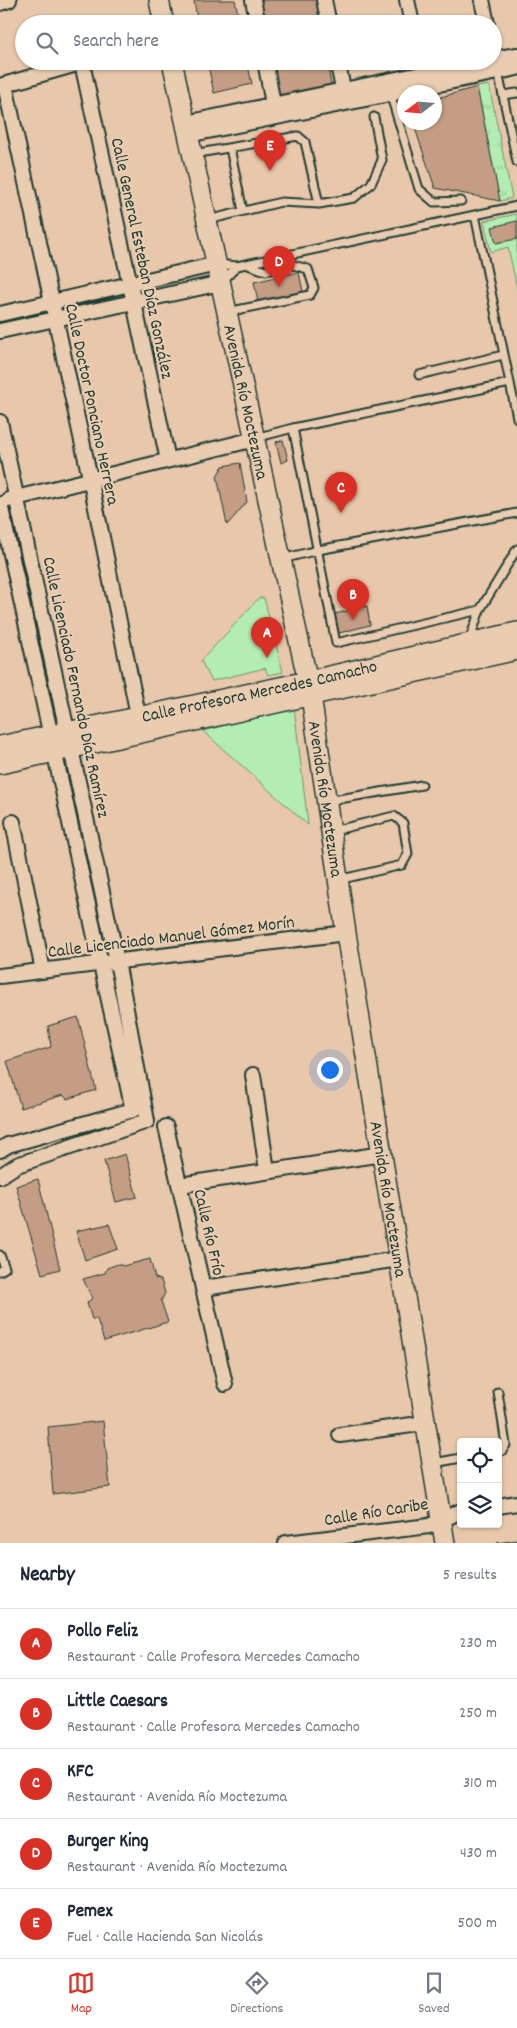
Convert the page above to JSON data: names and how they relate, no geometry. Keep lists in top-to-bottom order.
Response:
{
  "streets": {
    "street": [
      "Calle General Esteban Díaz González",
      "Avenida Río Moctezuma",
      "Calle Doctor Ponciano Herrera",
      "Calle Licenciado Fernando Díaz Ramírez",
      "Calle Profesora Mercedes Camacho",
      "Calle Licenciado Manuel Gómez Morín",
      "Calle Río Frío",
      "Calle Río Caribe"
    ]
  },
  "crossings": [
    ["Avenida Río Moctezuma", "Calle Profesora Mercedes Camacho"],
    ["Avenida Río Moctezuma", "Calle Licenciado Manuel Gómez Morín"],
    ["Avenida Río Moctezuma", "Calle Río Caribe"],
    ["Calle Doctor Ponciano Herrera", "Calle Profesora Mercedes Camacho"],
    ["Calle Licenciado Fernando Díaz Ramírez", "Calle Profesora Mercedes Camacho"],
    ["Calle Licenciado Fernando Díaz Ramírez", "Calle Licenciado Manuel Gómez Morín"]
  ],
  "north": "left",
  "page": {
    "search": "Search here",
    "pins": [
      "E",
      "D",
      "C",
      "B",
      "A"
    ],
    "heading": ["Nearby", "5 results"],
    "list": [
      {
        "mark": "A",
        "name": "Pollo Feliz",
        "note": "Restaurant · Calle Profesora Mercedes Camacho",
        "value": "230 m"
      },
      {
        "mark": "B",
        "name": "Little Caesars",
        "note": "Restaurant · Calle Profesora Mercedes Camacho",
        "value": "250 m"
      },
      {
        "mark": "C",
        "name": "KFC",
        "note": "Restaurant · Avenida Río Moctezuma",
        "value": "310 m"
      },
      {
        "mark": "D",
        "name": "Burger King",
        "note": "Restaurant · Avenida Río Moctezuma",
        "value": "430 m"
      },
      {
        "mark": "E",
        "name": "Pemex",
        "note": "Fuel · Calle Hacienda San Nicolás",
        "value": "500 m"
      }
    ],
    "nav": ["Map", "Directions", "Saved"]
  }
}
